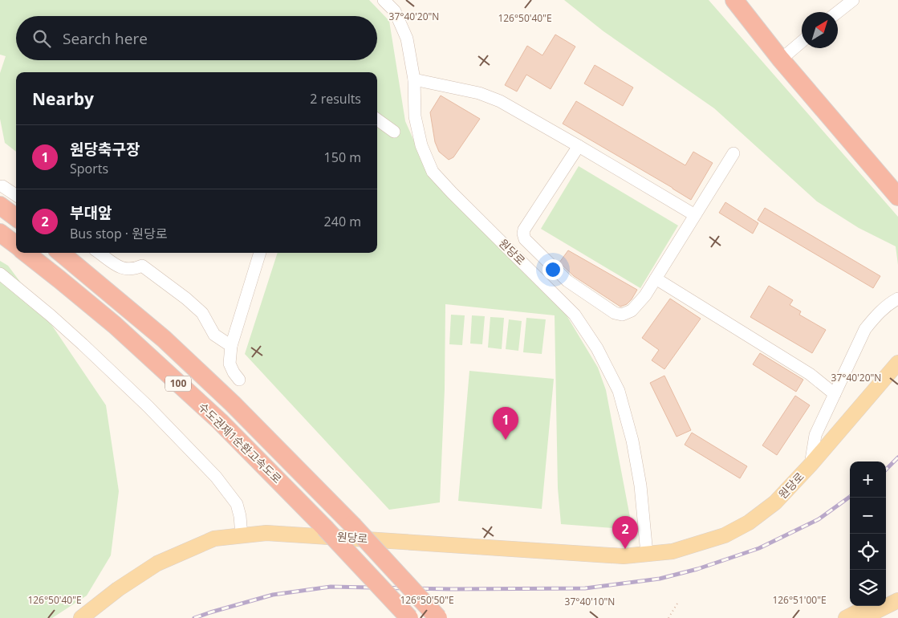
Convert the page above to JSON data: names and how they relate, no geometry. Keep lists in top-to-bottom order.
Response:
{
  "streets": {
    "highway": ["100", "수도권제1순환고속도로"],
    "main road": ["원당로"]
  },
  "north": "top right",
  "page": {
    "search": "Search here",
    "heading": ["Nearby", "2 results"],
    "list": [
      {
        "mark": "1",
        "name": "원당축구장",
        "note": "Sports",
        "value": "150 m"
      },
      {
        "mark": "2",
        "name": "부대앞",
        "note": "Bus stop · 원당로",
        "value": "240 m"
      }
    ],
    "pins": ["1", "2"],
    "map_buttons": ["+", "−"]
  },
  "coordinates": [
    "37°40'20\"N",
    "126°50'40\"E",
    "126°50'50\"E",
    "126°51'00\"E",
    "37°40'10\"N"
  ]
}
